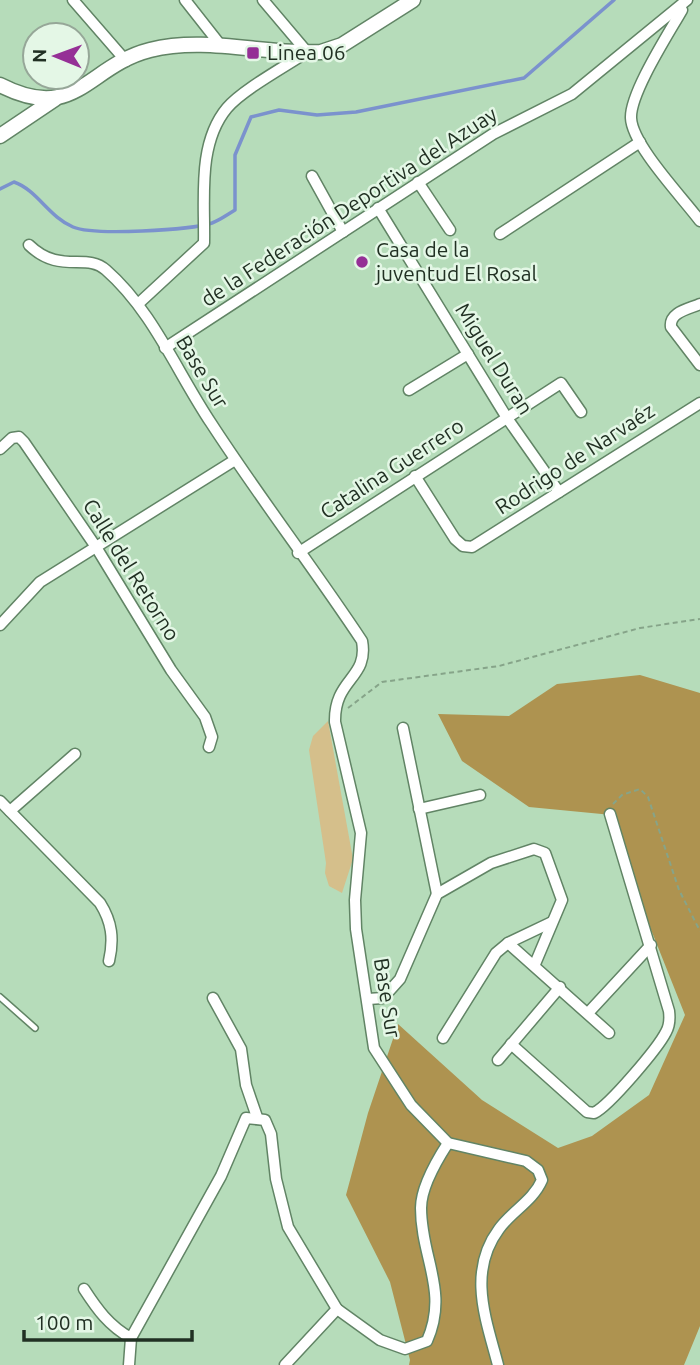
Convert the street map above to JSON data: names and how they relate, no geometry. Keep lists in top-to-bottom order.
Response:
{
  "streets": {
    "street": [
      "de la Federación Deportiva del Azuay",
      "Miguel Duran",
      "Base Sur",
      "Rodrigo de Narvaéz",
      "Catalina Guerrero",
      "Calle del Retorno"
    ]
  },
  "crossings": [
    ["de la Federación Deportiva del Azuay", "Miguel Duran"],
    ["de la Federación Deportiva del Azuay", "Base Sur"],
    ["Miguel Duran", "Rodrigo de Narvaéz"],
    ["Miguel Duran", "Catalina Guerrero"],
    ["Base Sur", "Catalina Guerrero"],
    ["Rodrigo de Narvaéz", "Catalina Guerrero"]
  ],
  "places": {
    "transit": ["Linea 06"],
    "other": ["Casa de la juventud El Rosal"]
  },
  "scale_bar": "100 m",
  "north": "left"
}
